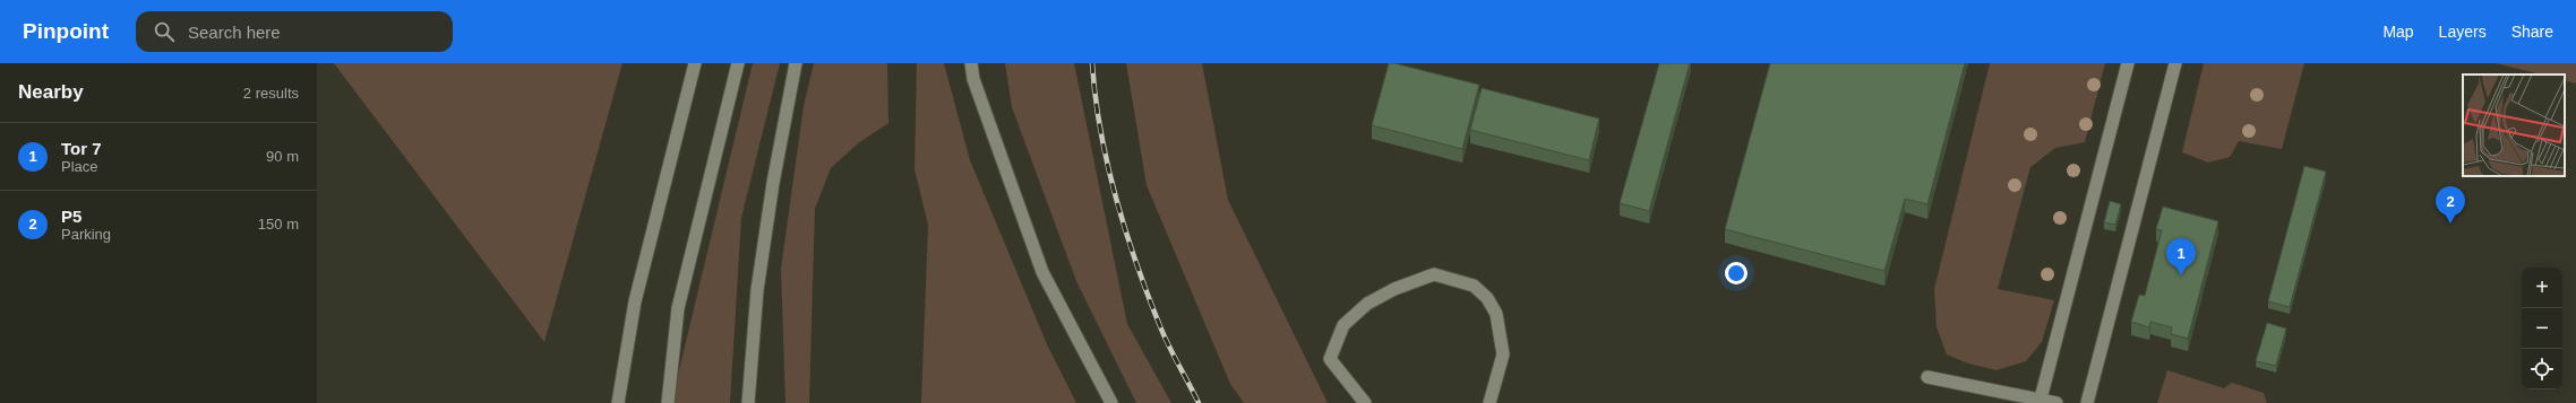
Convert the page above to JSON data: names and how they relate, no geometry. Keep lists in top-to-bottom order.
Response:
{
  "page": {
    "header": "Pinpoint",
    "search": "Search here",
    "nav": ["Map", "Layers", "Share"],
    "heading": ["Nearby", "2 results"],
    "list": [
      {
        "mark": "1",
        "name": "Tor 7",
        "note": "Place",
        "value": "90 m"
      },
      {
        "mark": "2",
        "name": "P5",
        "note": "Parking",
        "value": "150 m"
      }
    ],
    "pins": ["2", "1"],
    "map_buttons": ["+", "−"]
  }
}
